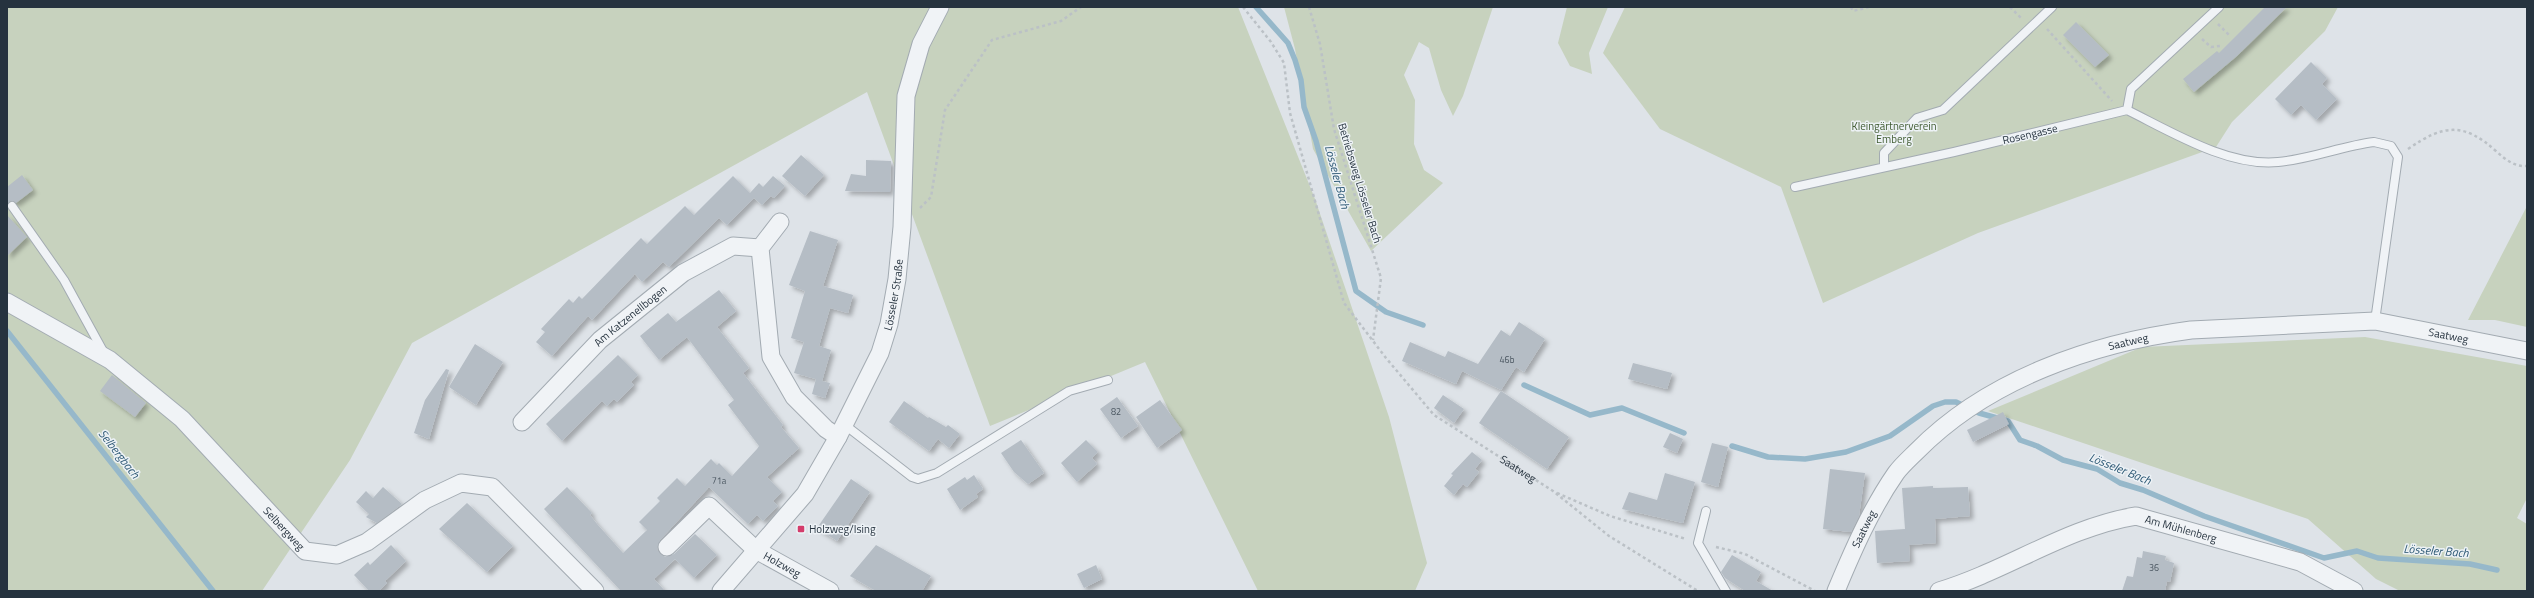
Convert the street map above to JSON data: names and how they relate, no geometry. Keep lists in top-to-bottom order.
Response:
{
  "streets": {
    "street": [
      "Lösseler Straße",
      "Am Katzenellbogen",
      "Saatweg",
      "Selbergweg",
      "Am Mühlenberg",
      "Holzweg"
    ],
    "lane": ["Rosengasse"],
    "path": ["Betriebsweg Lösseler Bach"]
  },
  "crossings": [
    ["Betriebsweg Lösseler Bach", "Saatweg"],
    ["Lösseler Straße", "Holzweg"]
  ],
  "water": ["Lösseler Bach", "Selbergbach"],
  "parks": ["Kleingärtnerverein Emberg"],
  "places": {
    "transit": ["Holzweg/Ising"]
  },
  "house_numbers": [
    "46b",
    "82",
    "71a",
    "36"
  ]
}
